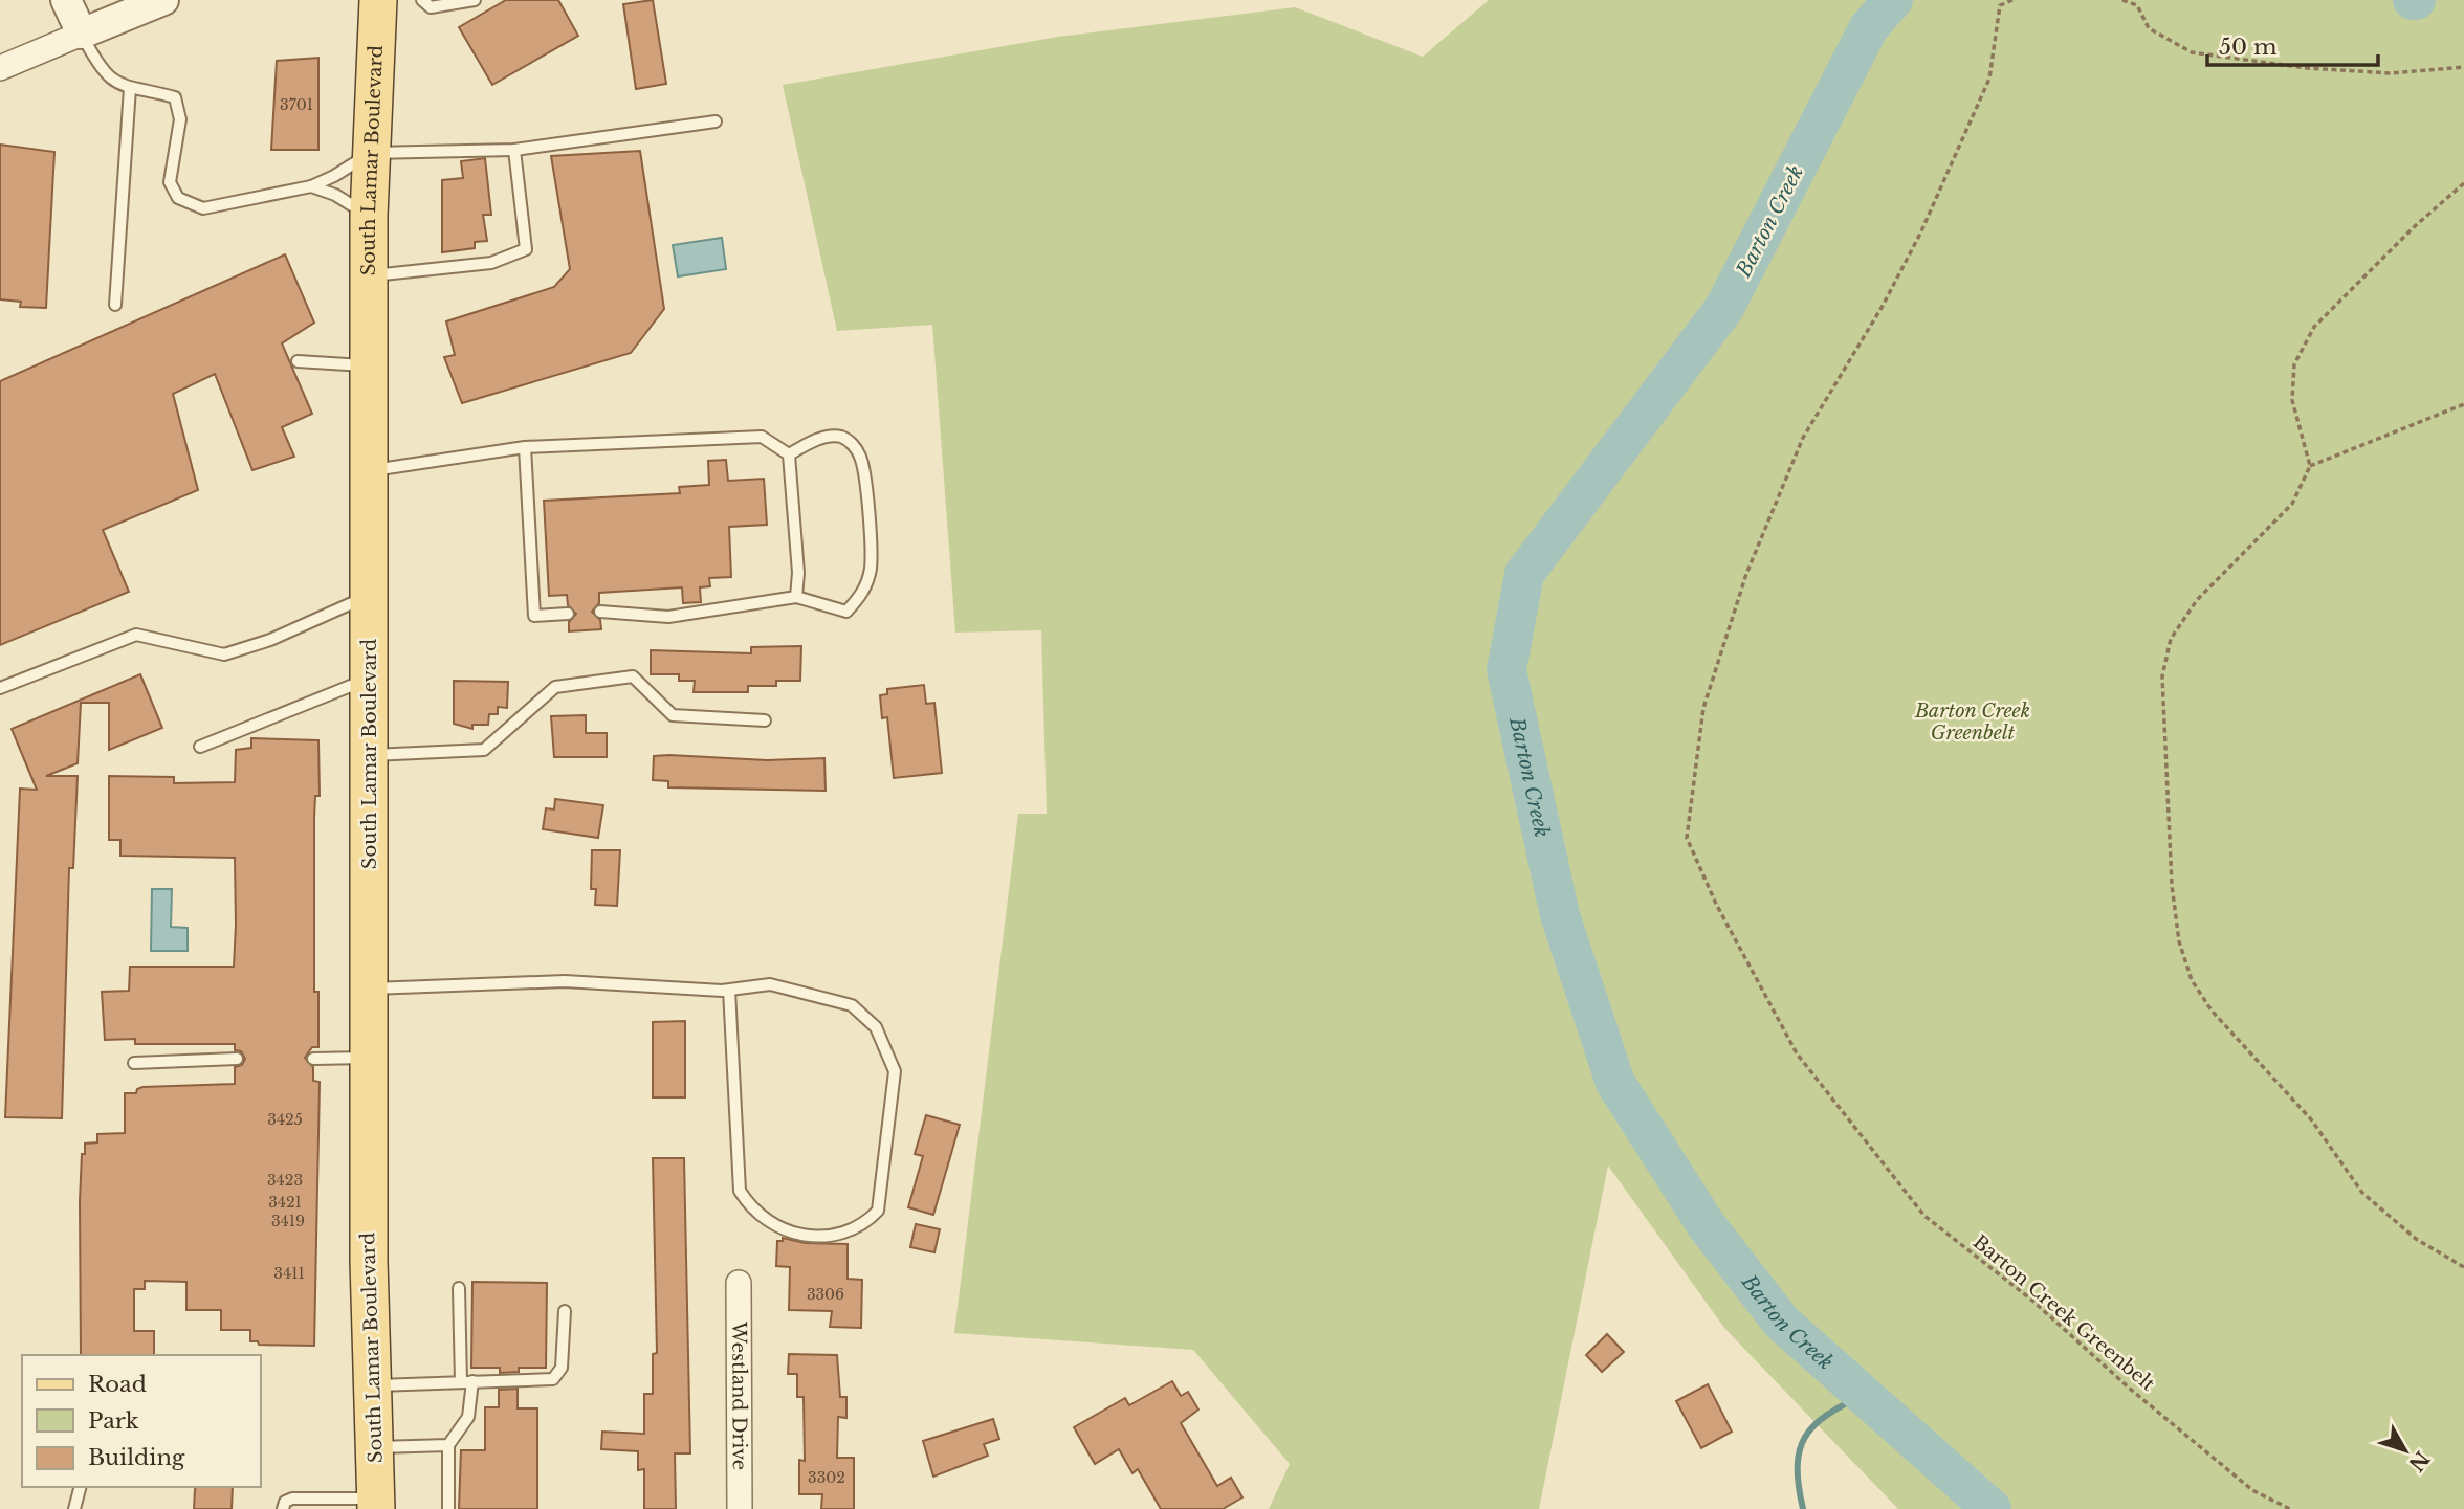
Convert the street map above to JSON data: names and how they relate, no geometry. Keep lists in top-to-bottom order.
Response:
{
  "streets": {
    "main road": ["South Lamar Boulevard"],
    "street": ["Westland Drive"],
    "path": ["Barton Creek Greenbelt"]
  },
  "water": ["Barton Creek"],
  "parks": ["Barton Creek Greenbelt"],
  "house_numbers": [
    "3701",
    "3425",
    "3423",
    "3421",
    "3419",
    "3411",
    "3306",
    "3302"
  ],
  "legend": ["Road", "Park", "Building"],
  "scale_bar": "50 m",
  "north": "bottom right"
}
